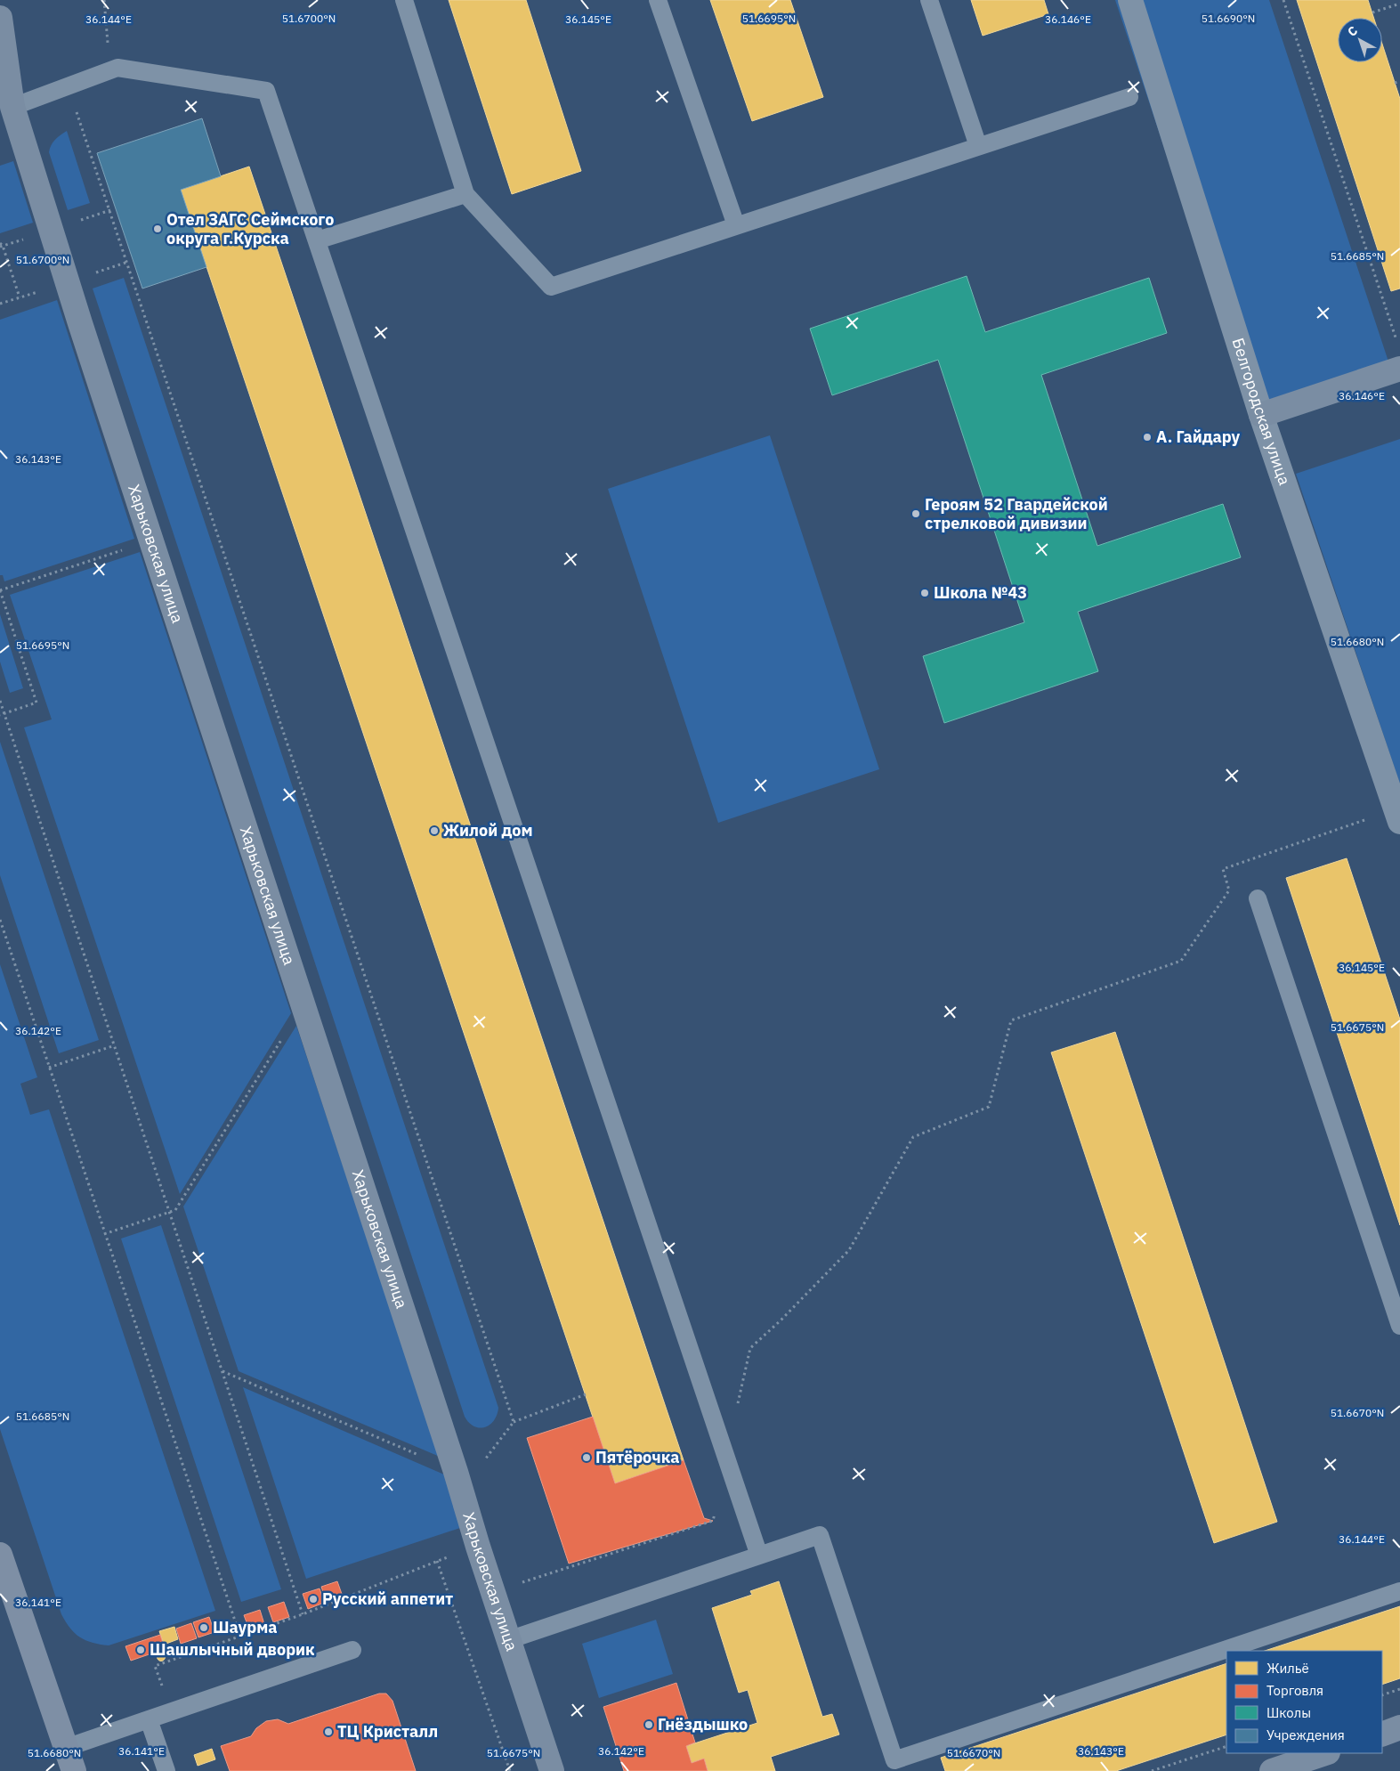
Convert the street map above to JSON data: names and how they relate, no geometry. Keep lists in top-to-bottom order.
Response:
{
  "streets": {
    "street": ["Белгородская улица", "Харьковская улица"]
  },
  "places": [
    "Отел ЗАГС Сеймского округа г.Курска",
    "А. Гайдару",
    "Героям 52 Гвардейской стрелковой дивизии",
    "Школа №43",
    "Жилой дом",
    "Пятёрочка",
    "Русский аппетит",
    "Шаурма",
    "Шашлычный дворик",
    "Гнёздышко",
    "ТЦ Кристалл"
  ],
  "legend": [
    "Жильё",
    "Торговля",
    "Школы",
    "Учреждения"
  ],
  "north": "top left",
  "coordinates": [
    "51.6700°N",
    "51.6695°N",
    "51.6690°N",
    "36.144°E",
    "36.145°E",
    "36.146°E",
    "51.6685°N",
    "36.143°E",
    "51.6680°N",
    "51.6675°N",
    "36.142°E",
    "51.6670°N",
    "36.141°E"
  ]
}
